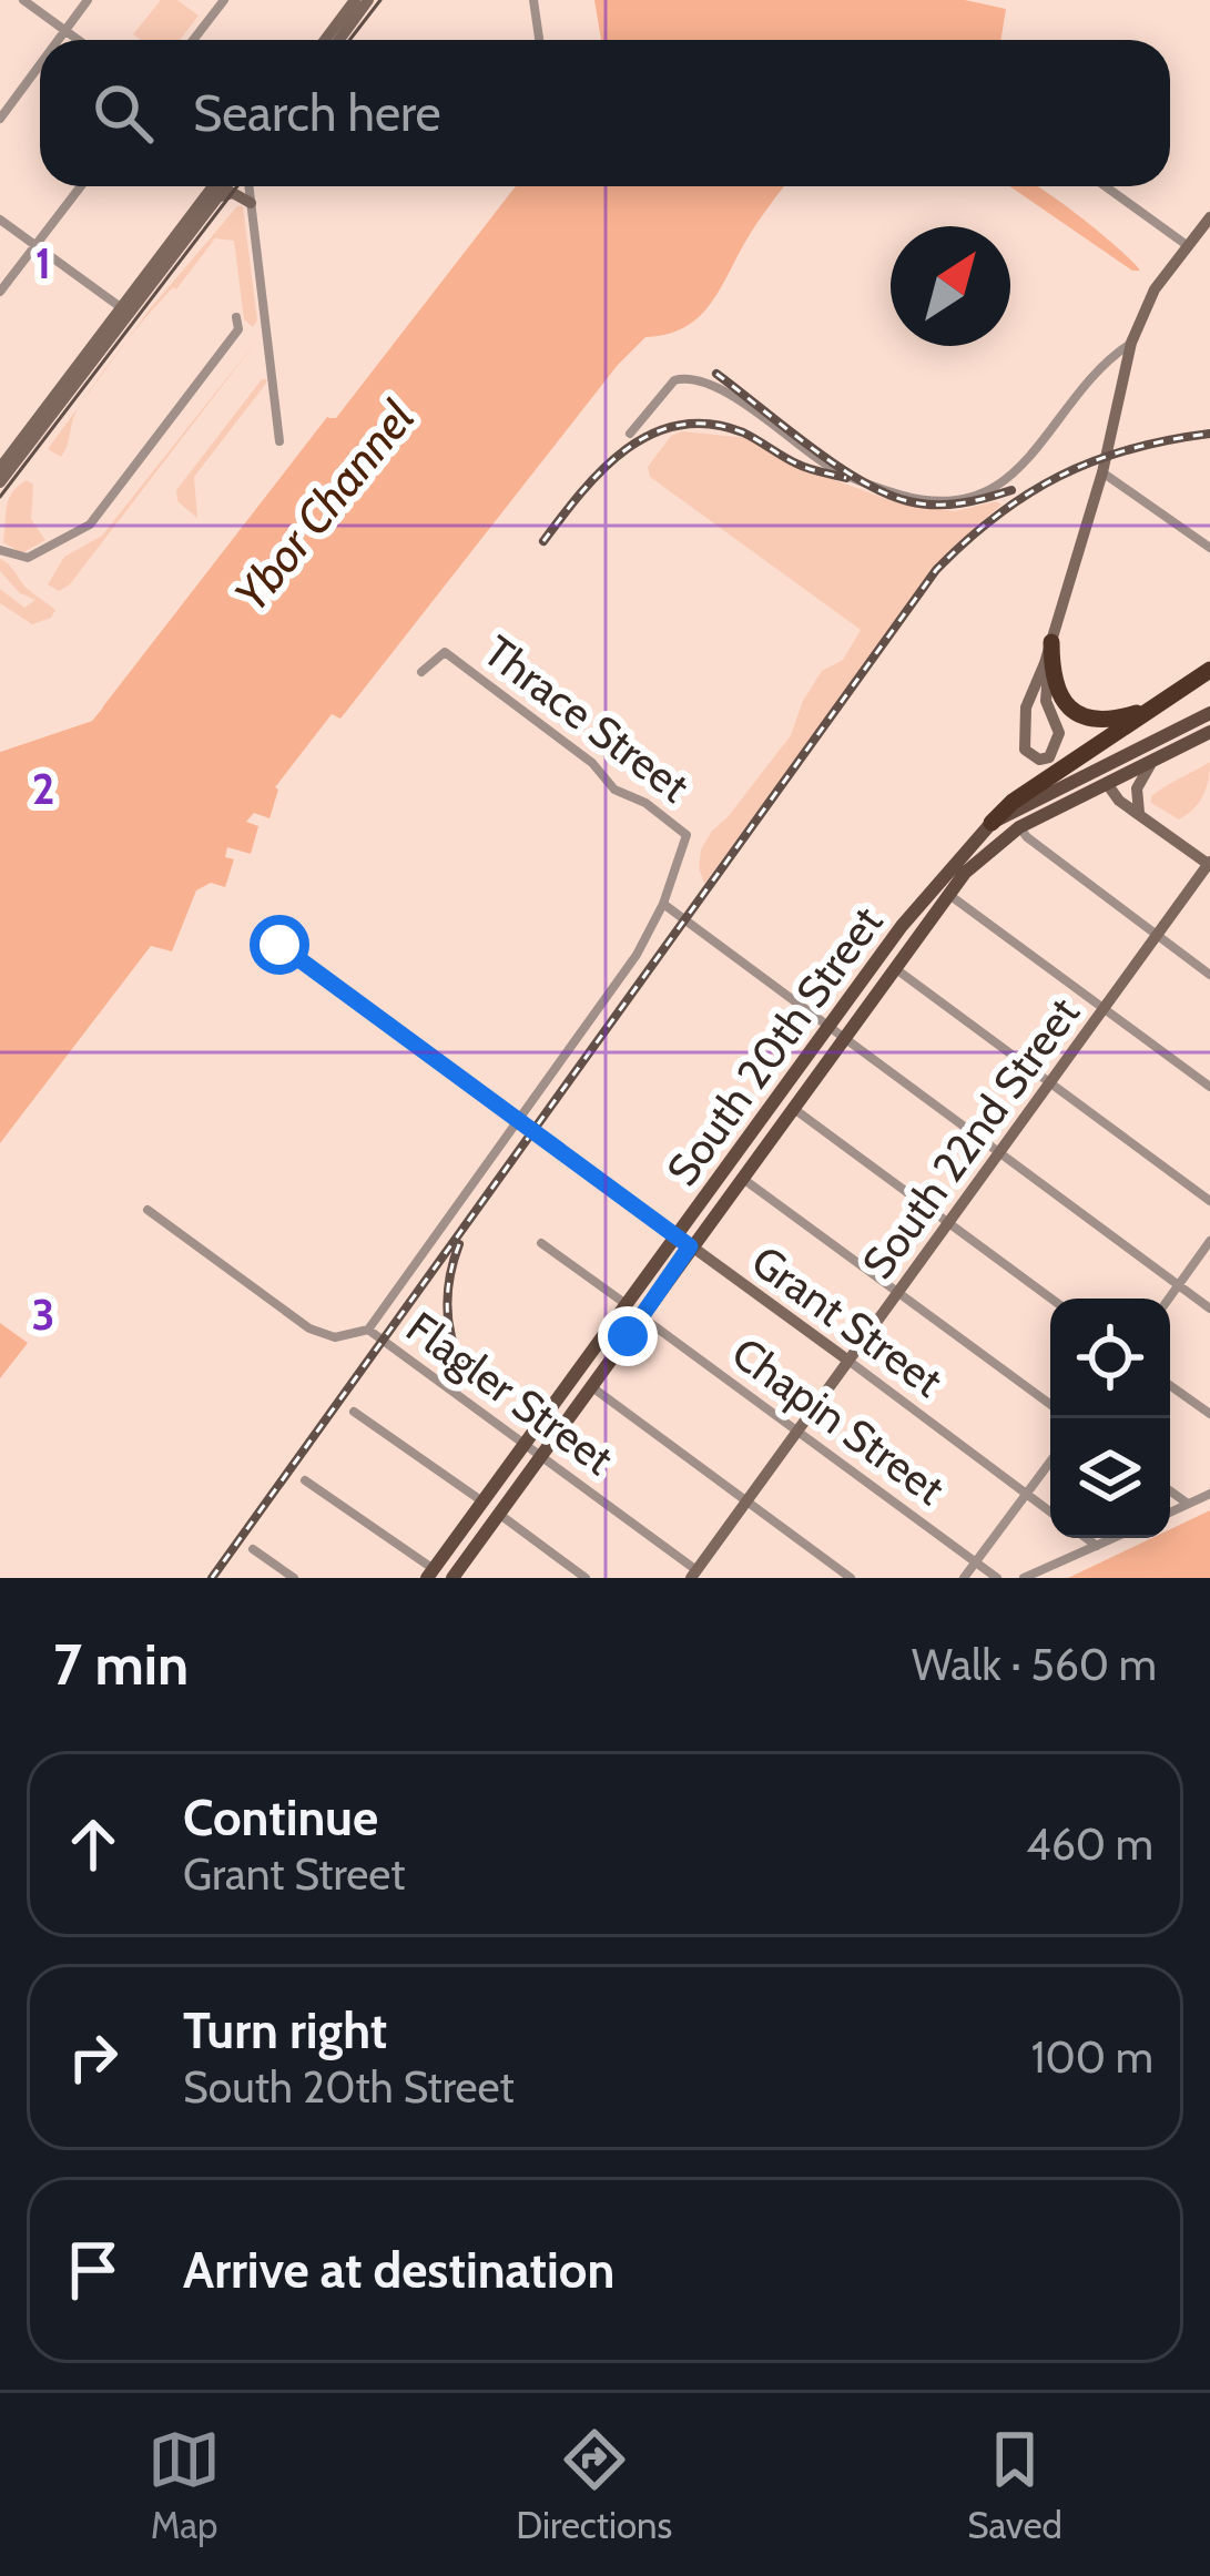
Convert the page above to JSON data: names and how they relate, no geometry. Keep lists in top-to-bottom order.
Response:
{
  "streets": {
    "main road": ["South 20th Street"],
    "street": [
      "Thrace Street",
      "South 22nd Street",
      "Grant Street",
      "Flagler Street",
      "Chapin Street"
    ]
  },
  "crossings": [
    ["South 20th Street", "Grant Street"],
    ["South 20th Street", "Flagler Street"],
    ["South 20th Street", "Chapin Street"],
    ["South 22nd Street", "Grant Street"],
    ["South 22nd Street", "Flagler Street"],
    ["South 22nd Street", "Chapin Street"]
  ],
  "water": ["Ybor Channel"],
  "north": "top right",
  "page": {
    "search": "Search here",
    "heading": ["7 min", "Walk · 560 m"],
    "list": [
      ["Continue", "Grant Street", "460 m"],
      ["Turn right", "South 20th Street", "100 m"],
      "Arrive at destination"
    ],
    "nav": ["Map", "Directions", "Saved"]
  },
  "grid": {
    "rows": ["1", "2", "3"]
  }
}
